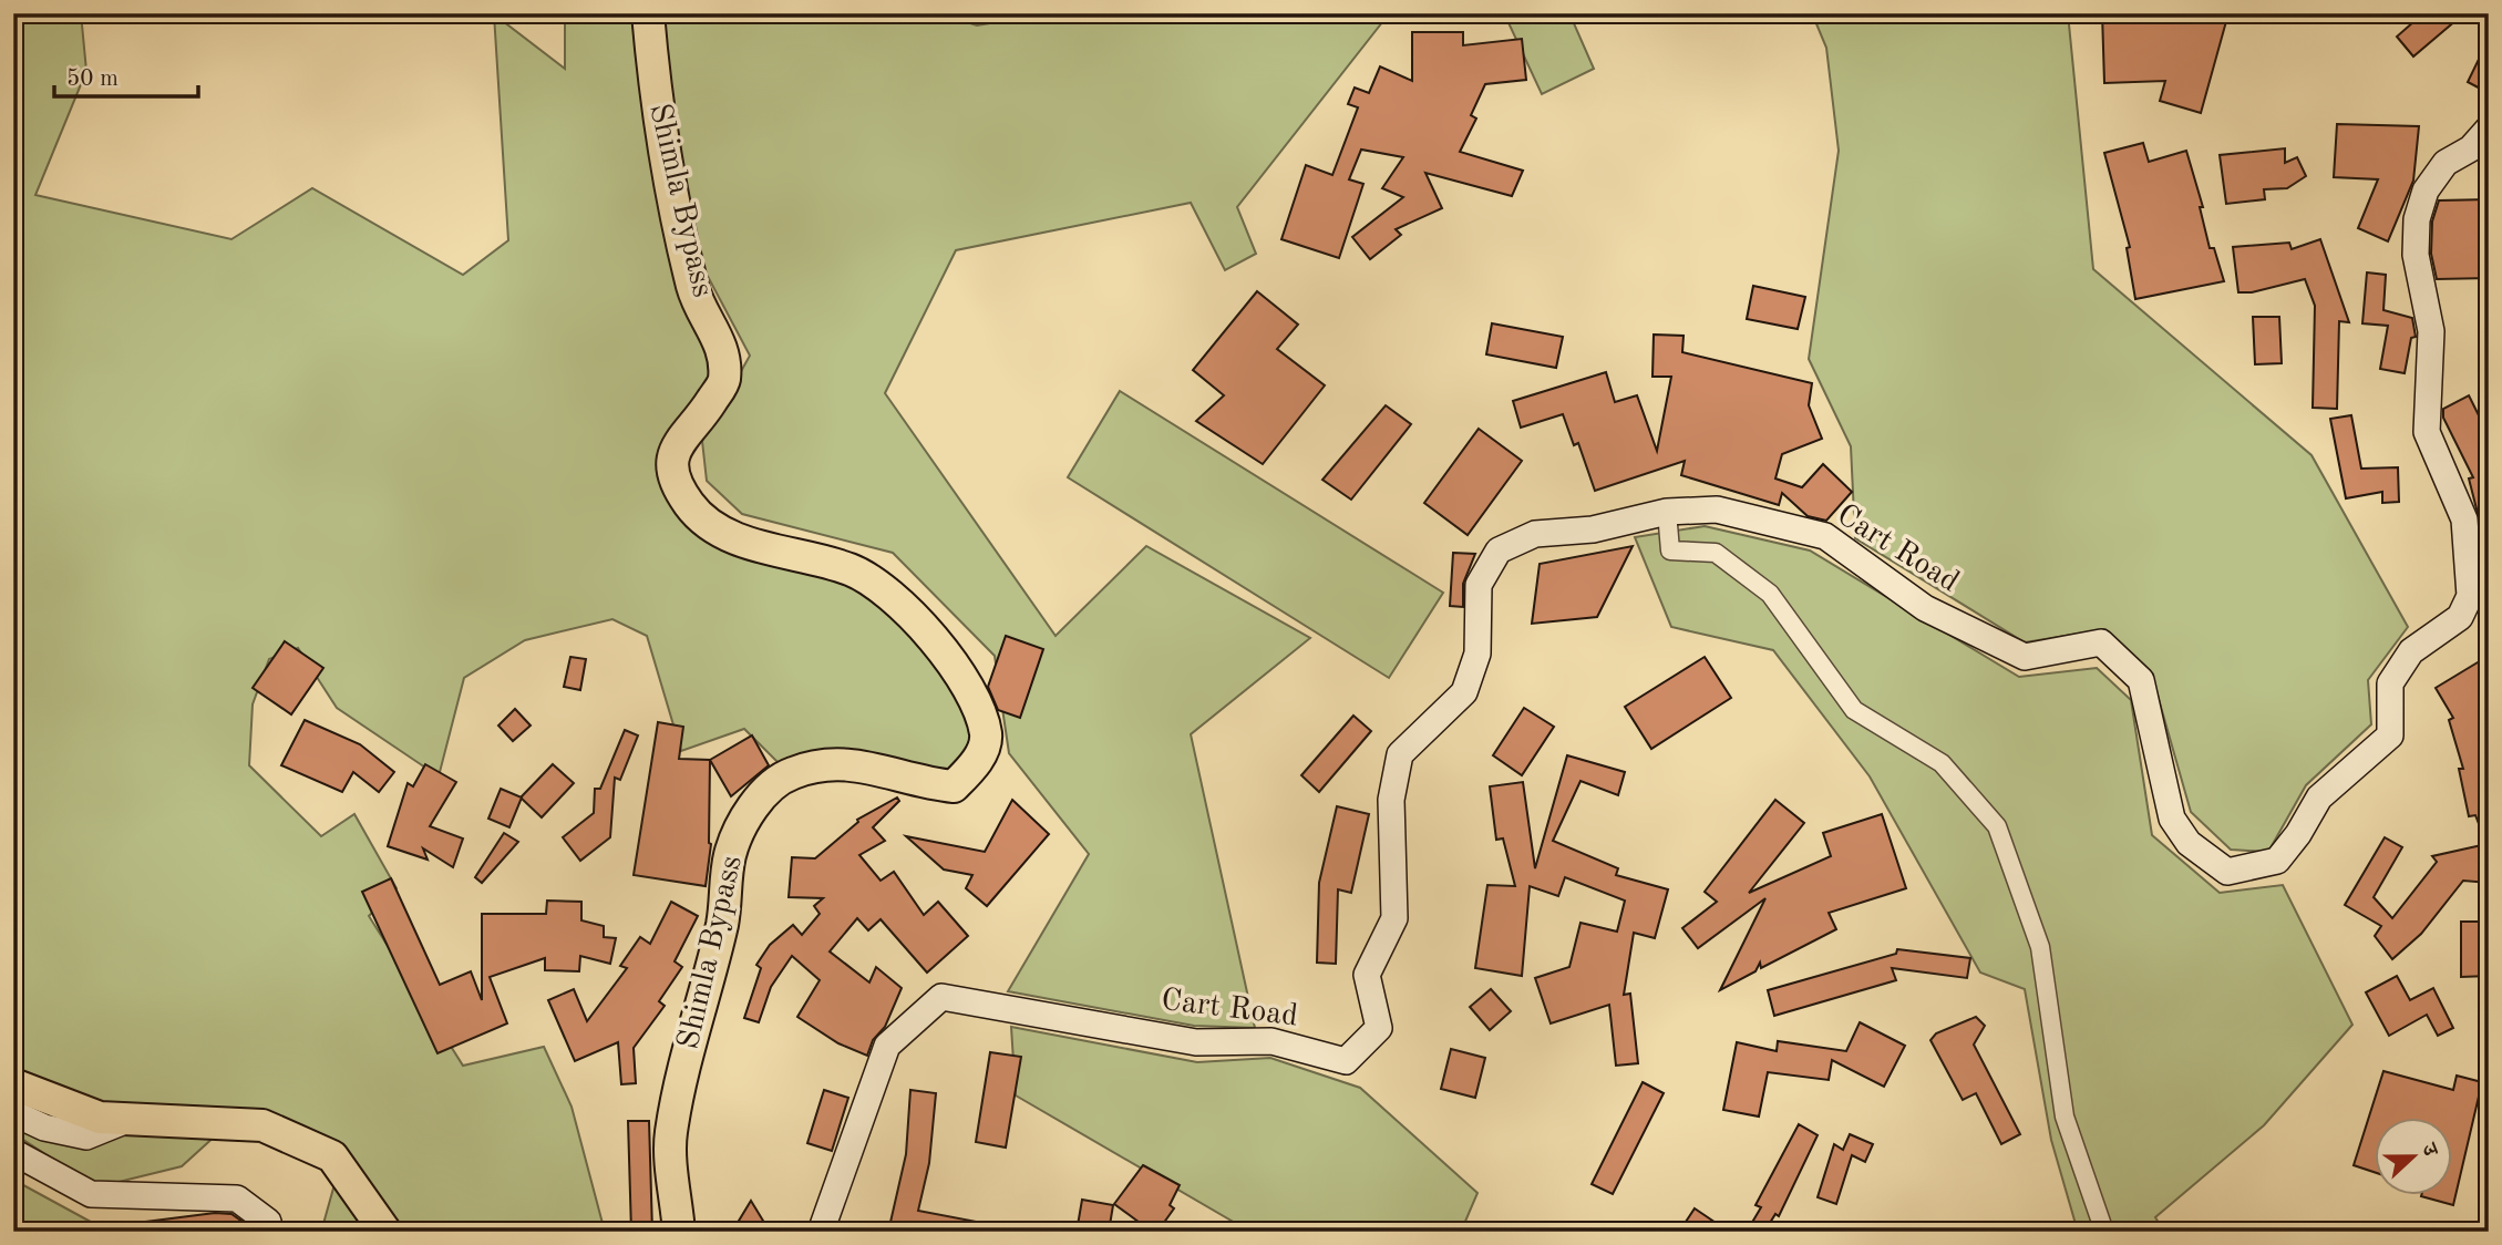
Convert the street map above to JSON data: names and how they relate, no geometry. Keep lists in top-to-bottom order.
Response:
{
  "streets": {
    "highway": ["Shimla Bypass"],
    "main road": ["Cart Road"]
  },
  "scale_bar": "50 m",
  "north": "right"
}
